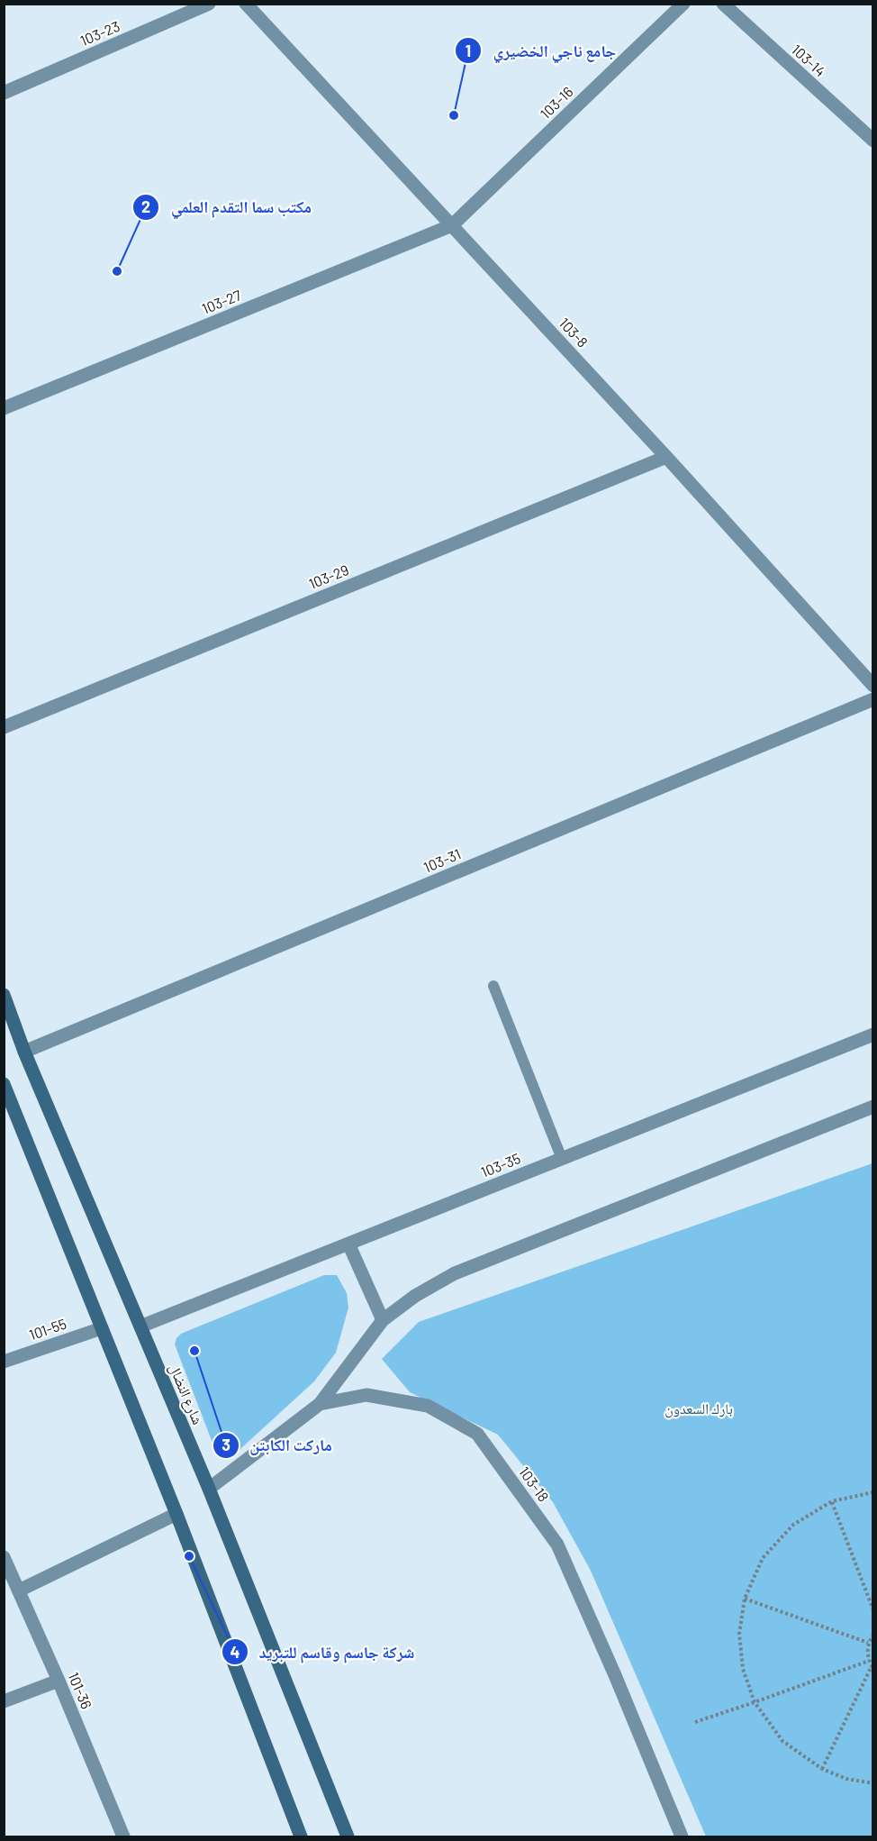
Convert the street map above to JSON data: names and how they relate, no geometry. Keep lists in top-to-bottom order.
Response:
{
  "streets": {
    "main road": ["شارع النضال"],
    "street": [
      "103-23",
      "103-14",
      "103-16",
      "103-27",
      "103-8",
      "103-29",
      "103-31",
      "103-35",
      "101-55",
      "103-18",
      "101-36"
    ]
  },
  "crossings": [
    ["103-16", "103-27"],
    ["103-16", "103-8"],
    ["103-27", "103-8"],
    ["103-8", "103-29"],
    ["103-31", "شارع النضال"],
    ["103-35", "شارع النضال"],
    ["شارع النضال", "103-18"]
  ],
  "parks": ["بارك السعدون"],
  "places": [
    "جامع ناجي الخضيري",
    "مكتب سما التقدم العلمي",
    "ماركت الكابتن",
    "شركة جاسم وقاسم للتبريد"
  ]
}
